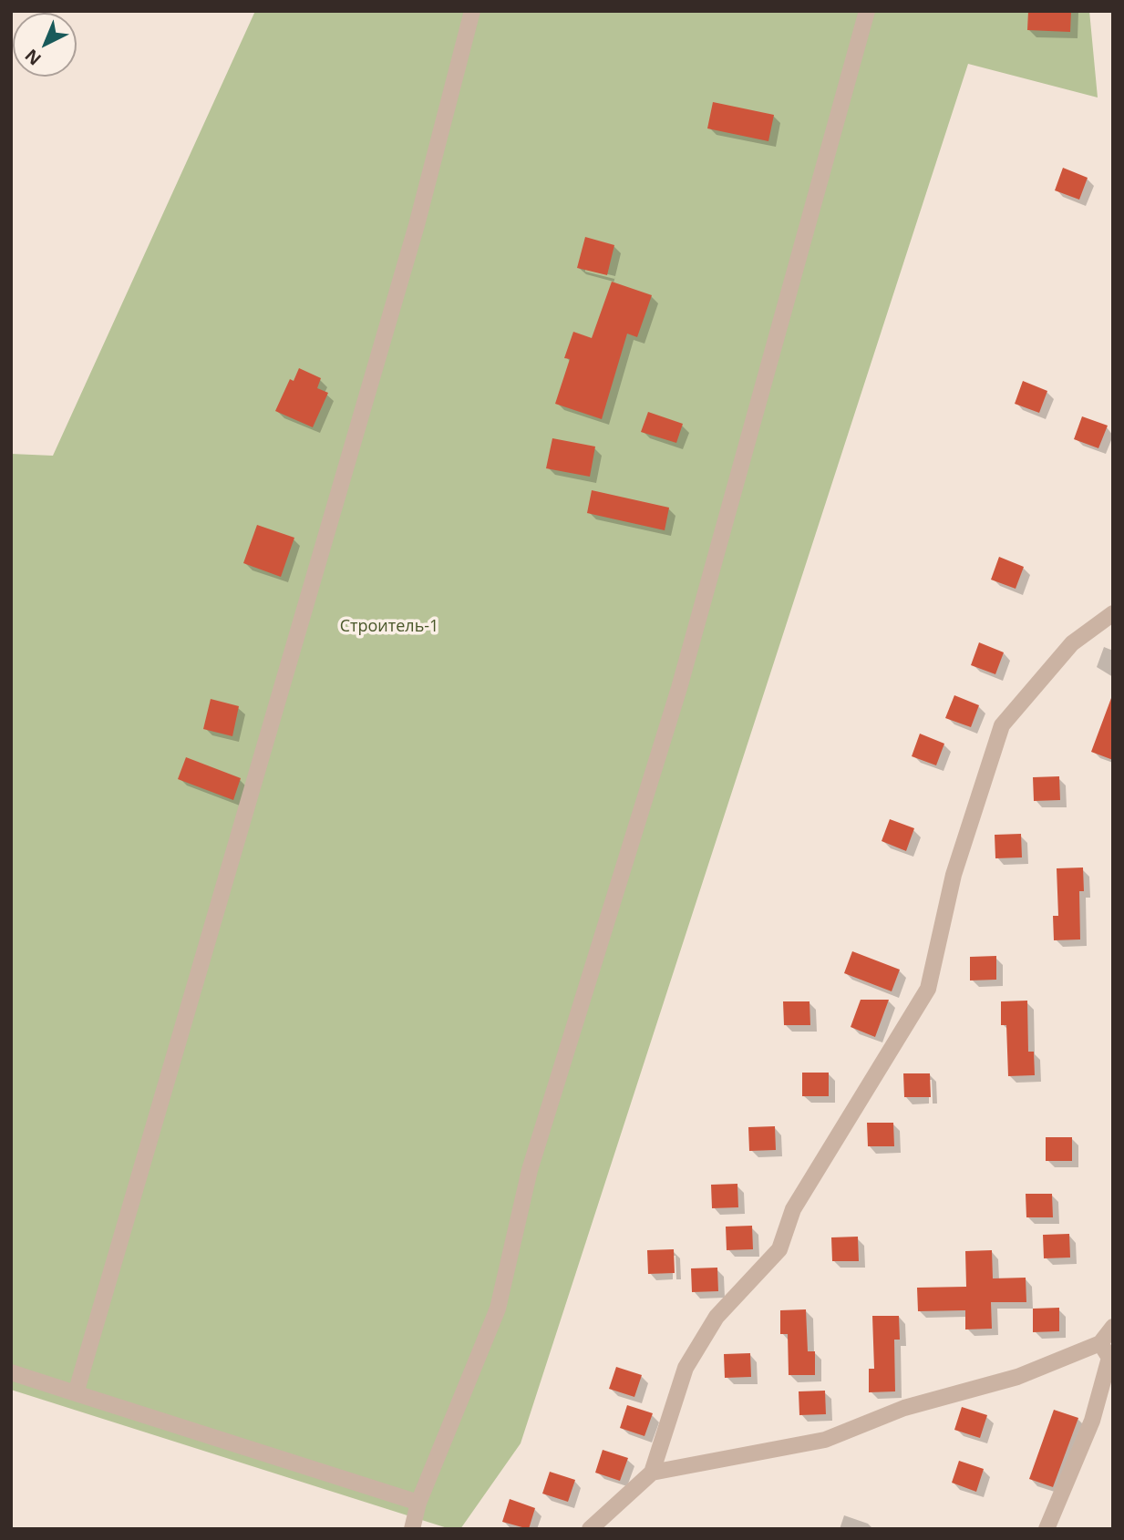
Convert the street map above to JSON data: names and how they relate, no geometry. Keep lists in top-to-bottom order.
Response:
{
  "parks": ["Строитель-1"],
  "north": "bottom left"
}
